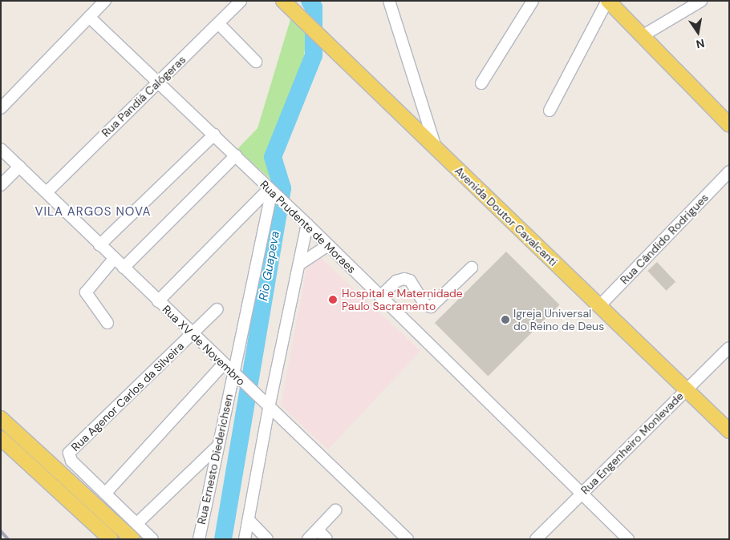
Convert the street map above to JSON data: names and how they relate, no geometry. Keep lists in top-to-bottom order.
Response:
{
  "streets": {
    "main road": ["Avenida Doutor Cavalcanti"],
    "street": [
      "Rua Pandiá Calógeras",
      "Rua Prudente de Moraes",
      "Rua Cândido Rodrigues",
      "Rua XV de Novembro",
      "Rua Agenor Carlos da Silveira",
      "Rua Engenheiro Monlevade",
      "Rua Ernesto Diederichsen"
    ]
  },
  "crossings": [
    ["Rua Pandiá Calógeras", "Rua Prudente de Moraes"],
    ["Rua Pandiá Calógeras", "Rua XV de Novembro"],
    ["Avenida Doutor Cavalcanti", "Rua Cândido Rodrigues"],
    ["Avenida Doutor Cavalcanti", "Rua Engenheiro Monlevade"],
    ["Rua Prudente de Moraes", "Rua Engenheiro Monlevade"],
    ["Rua Prudente de Moraes", "Rua Ernesto Diederichsen"],
    ["Rua XV de Novembro", "Rua Agenor Carlos da Silveira"],
    ["Rua XV de Novembro", "Rua Ernesto Diederichsen"]
  ],
  "districts": ["VILA ARGOS NOVA"],
  "water": ["Rio Guapeva"],
  "places": ["Hospital e Maternidade Paulo Sacramento", "Igreja Universal do Reino de Deus"],
  "north": "bottom"
}
